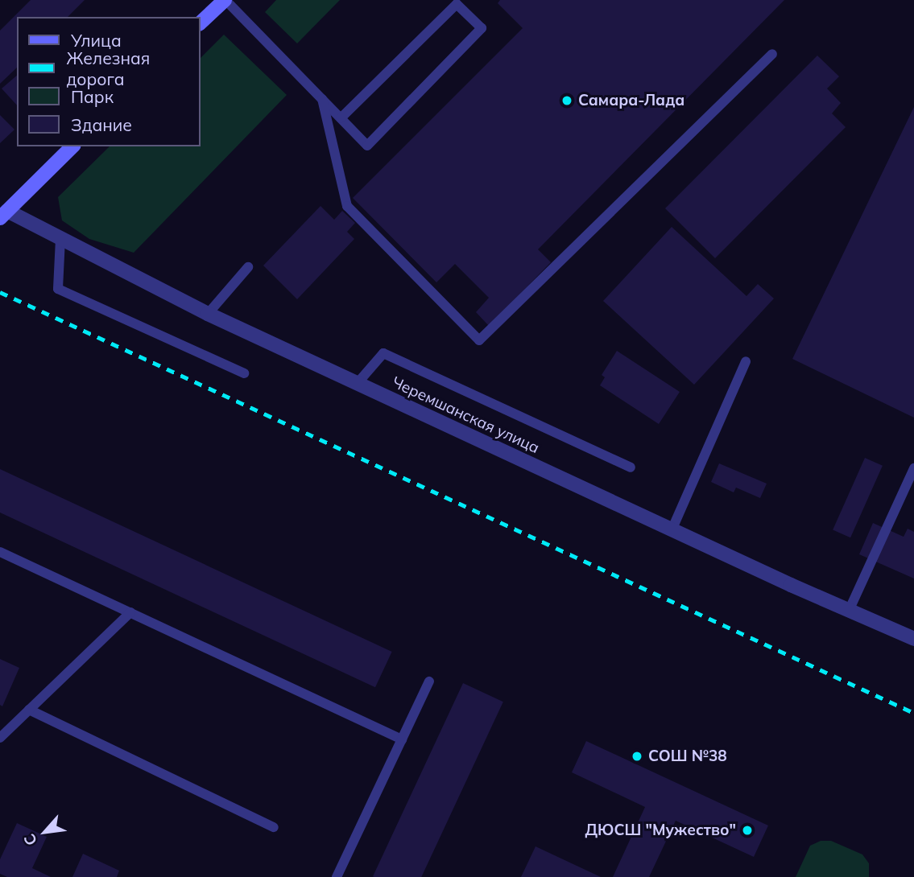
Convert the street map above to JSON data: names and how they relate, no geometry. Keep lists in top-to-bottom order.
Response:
{
  "streets": {
    "street": ["Черемшанская улица"]
  },
  "places": ["Самара-Лада", "СОШ №38", "ДЮСШ \"Мужество\""],
  "legend": [
    "Улица",
    "Железная дорога",
    "Парк",
    "Здание"
  ],
  "north": "bottom left"
}
